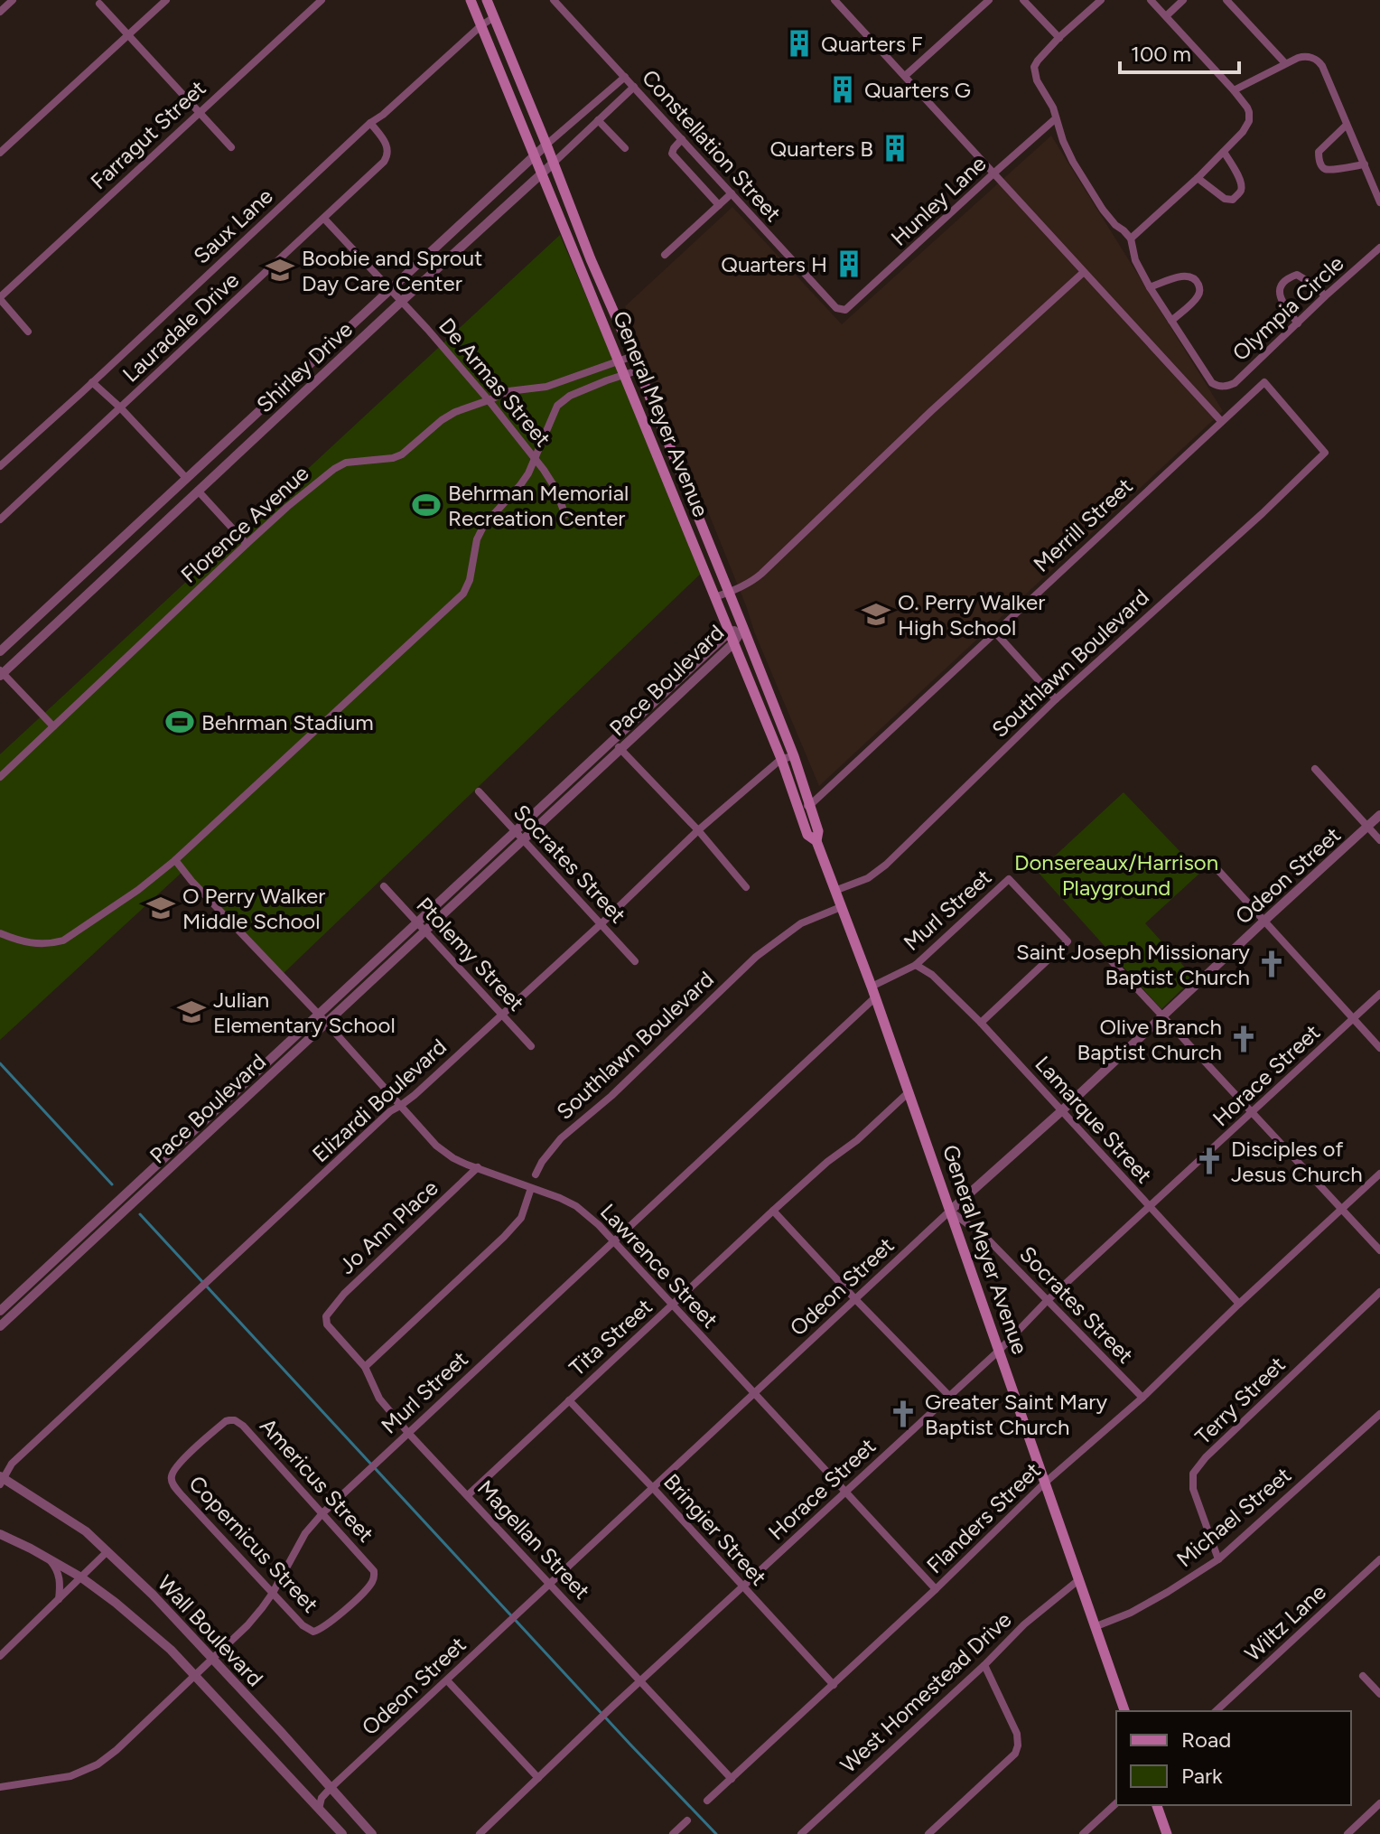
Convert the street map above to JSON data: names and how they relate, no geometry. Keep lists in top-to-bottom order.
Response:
{
  "streets": {
    "main road": ["General Meyer Avenue"],
    "street": [
      "Farragut Street",
      "Constellation Street",
      "Hunley Lane",
      "Saux Lane",
      "Olympia Circle",
      "Lauradale Drive",
      "Shirley Drive",
      "De Armas Street",
      "Florence Avenue",
      "Merrill Street",
      "Southlawn Boulevard",
      "Pace Boulevard",
      "Socrates Street",
      "Odeon Street",
      "Murl Street",
      "Ptolemy Street",
      "Horace Street",
      "Elizardi Boulevard",
      "Lamarque Street",
      "Jo Ann Place",
      "Lawrence Street",
      "Tita Street",
      "Terry Street",
      "Americus Street",
      "Michael Street",
      "Flanders Street",
      "Bringier Street",
      "Magellan Street",
      "Copernicus Street",
      "Wiltz Lane",
      "Wall Boulevard",
      "West Homestead Drive"
    ]
  },
  "crossings": [
    ["Constellation Street", "Hunley Lane"],
    ["Constellation Street", "Shirley Drive"],
    ["Saux Lane", "Lauradale Drive"],
    ["Saux Lane", "General Meyer Avenue"],
    ["Lauradale Drive", "De Armas Street"],
    ["Shirley Drive", "De Armas Street"],
    ["Shirley Drive", "General Meyer Avenue"],
    ["De Armas Street", "Florence Avenue"],
    ["General Meyer Avenue", "Florence Avenue"],
    ["General Meyer Avenue", "Merrill Street"],
    ["General Meyer Avenue", "Southlawn Boulevard"],
    ["General Meyer Avenue", "Pace Boulevard"],
    ["General Meyer Avenue", "Socrates Street"],
    ["General Meyer Avenue", "Odeon Street"],
    ["General Meyer Avenue", "Murl Street"],
    ["General Meyer Avenue", "Horace Street"],
    ["General Meyer Avenue", "Elizardi Boulevard"],
    ["General Meyer Avenue", "Tita Street"],
    ["General Meyer Avenue", "Michael Street"],
    ["General Meyer Avenue", "Flanders Street"],
    ["General Meyer Avenue", "West Homestead Drive"],
    ["Merrill Street", "Southlawn Boulevard"],
    ["Pace Boulevard", "Socrates Street"],
    ["Pace Boulevard", "Ptolemy Street"],
    ["Pace Boulevard", "Lawrence Street"],
    ["Socrates Street", "Odeon Street"],
    ["Socrates Street", "Horace Street"],
    ["Socrates Street", "Elizardi Boulevard"],
    ["Socrates Street", "Flanders Street"],
    ["Odeon Street", "Lamarque Street"],
    ["Odeon Street", "Lawrence Street"],
    ["Odeon Street", "Bringier Street"],
    ["Odeon Street", "Magellan Street"],
    ["Odeon Street", "Wall Boulevard"],
    ["Murl Street", "Lamarque Street"],
    ["Murl Street", "Lawrence Street"],
    ["Murl Street", "Americus Street"],
    ["Murl Street", "Magellan Street"],
    ["Murl Street", "Copernicus Street"],
    ["Murl Street", "Wall Boulevard"],
    ["Ptolemy Street", "Elizardi Boulevard"],
    ["Horace Street", "Lamarque Street"],
    ["Horace Street", "Lawrence Street"],
    ["Horace Street", "Bringier Street"],
    ["Horace Street", "Magellan Street"],
    ["Elizardi Boulevard", "Lawrence Street"],
    ["Elizardi Boulevard", "Wall Boulevard"],
    ["Lamarque Street", "Flanders Street"],
    ["Jo Ann Place", "Lawrence Street"],
    ["Jo Ann Place", "Magellan Street"],
    ["Lawrence Street", "Tita Street"],
    ["Lawrence Street", "Flanders Street"],
    ["Tita Street", "Bringier Street"],
    ["Tita Street", "Magellan Street"],
    ["Terry Street", "Michael Street"],
    ["Americus Street", "Copernicus Street"],
    ["Flanders Street", "Bringier Street"],
    ["Flanders Street", "Magellan Street"]
  ],
  "parks": ["Donsereaux/Harrison Playground"],
  "places": {
    "building": [
      "Quarters F",
      "Quarters G",
      "Quarters B",
      "Quarters H"
    ],
    "school or university": [
      "Boobie and Sprout Day Care Center",
      "O. Perry Walker High School",
      "O Perry Walker Middle School",
      "Julian Elementary School"
    ],
    "sports": ["Behrman Memorial Recreation Center", "Behrman Stadium"],
    "church": [
      "Saint Joseph Missionary Baptist Church",
      "Olive Branch Baptist Church",
      "Disciples of Jesus Church",
      "Greater Saint Mary Baptist Church"
    ]
  },
  "legend": ["Road", "Park"],
  "scale_bar": "100 m"
}
